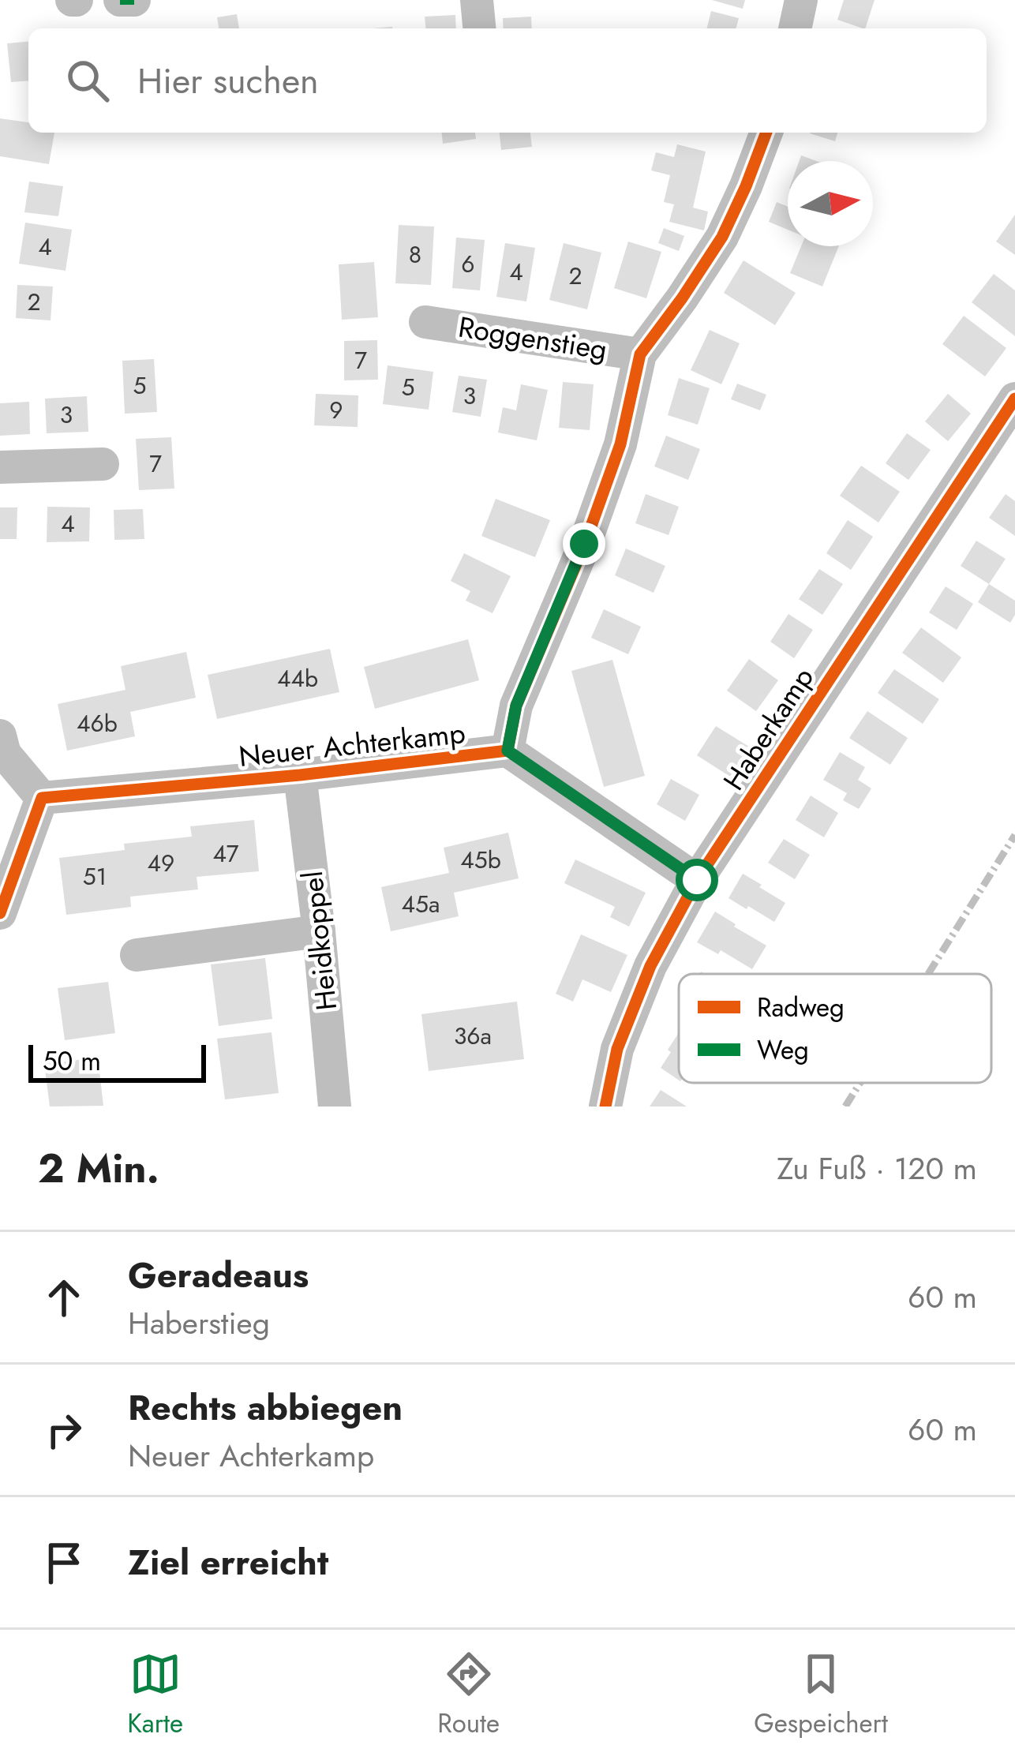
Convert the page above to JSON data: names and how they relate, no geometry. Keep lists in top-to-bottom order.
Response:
{
  "streets": {
    "street": [
      "Roggenstieg",
      "Haberkamp",
      "Neuer Achterkamp",
      "Heidkoppel"
    ]
  },
  "crossings": [
    ["Roggenstieg", "Neuer Achterkamp"],
    ["Neuer Achterkamp", "Heidkoppel"]
  ],
  "house_numbers": [
    "4",
    "8",
    "6",
    "4",
    "2",
    "2",
    "7",
    "5",
    "5",
    "3",
    "9",
    "3",
    "7",
    "4",
    "44b",
    "46b",
    "47",
    "45b",
    "49",
    "51",
    "45a",
    "36a"
  ],
  "legend": ["Radweg", "Weg"],
  "scale_bar": "50 m",
  "north": "right",
  "page": {
    "search": "Hier suchen",
    "scale": "50 m",
    "heading": ["2 Min.", "Zu Fuß · 120 m"],
    "list": [
      ["Geradeaus", "Haberstieg", "60 m"],
      ["Rechts abbiegen", "Neuer Achterkamp", "60 m"],
      "Ziel erreicht"
    ],
    "nav": ["Karte", "Route", "Gespeichert"]
  }
}
